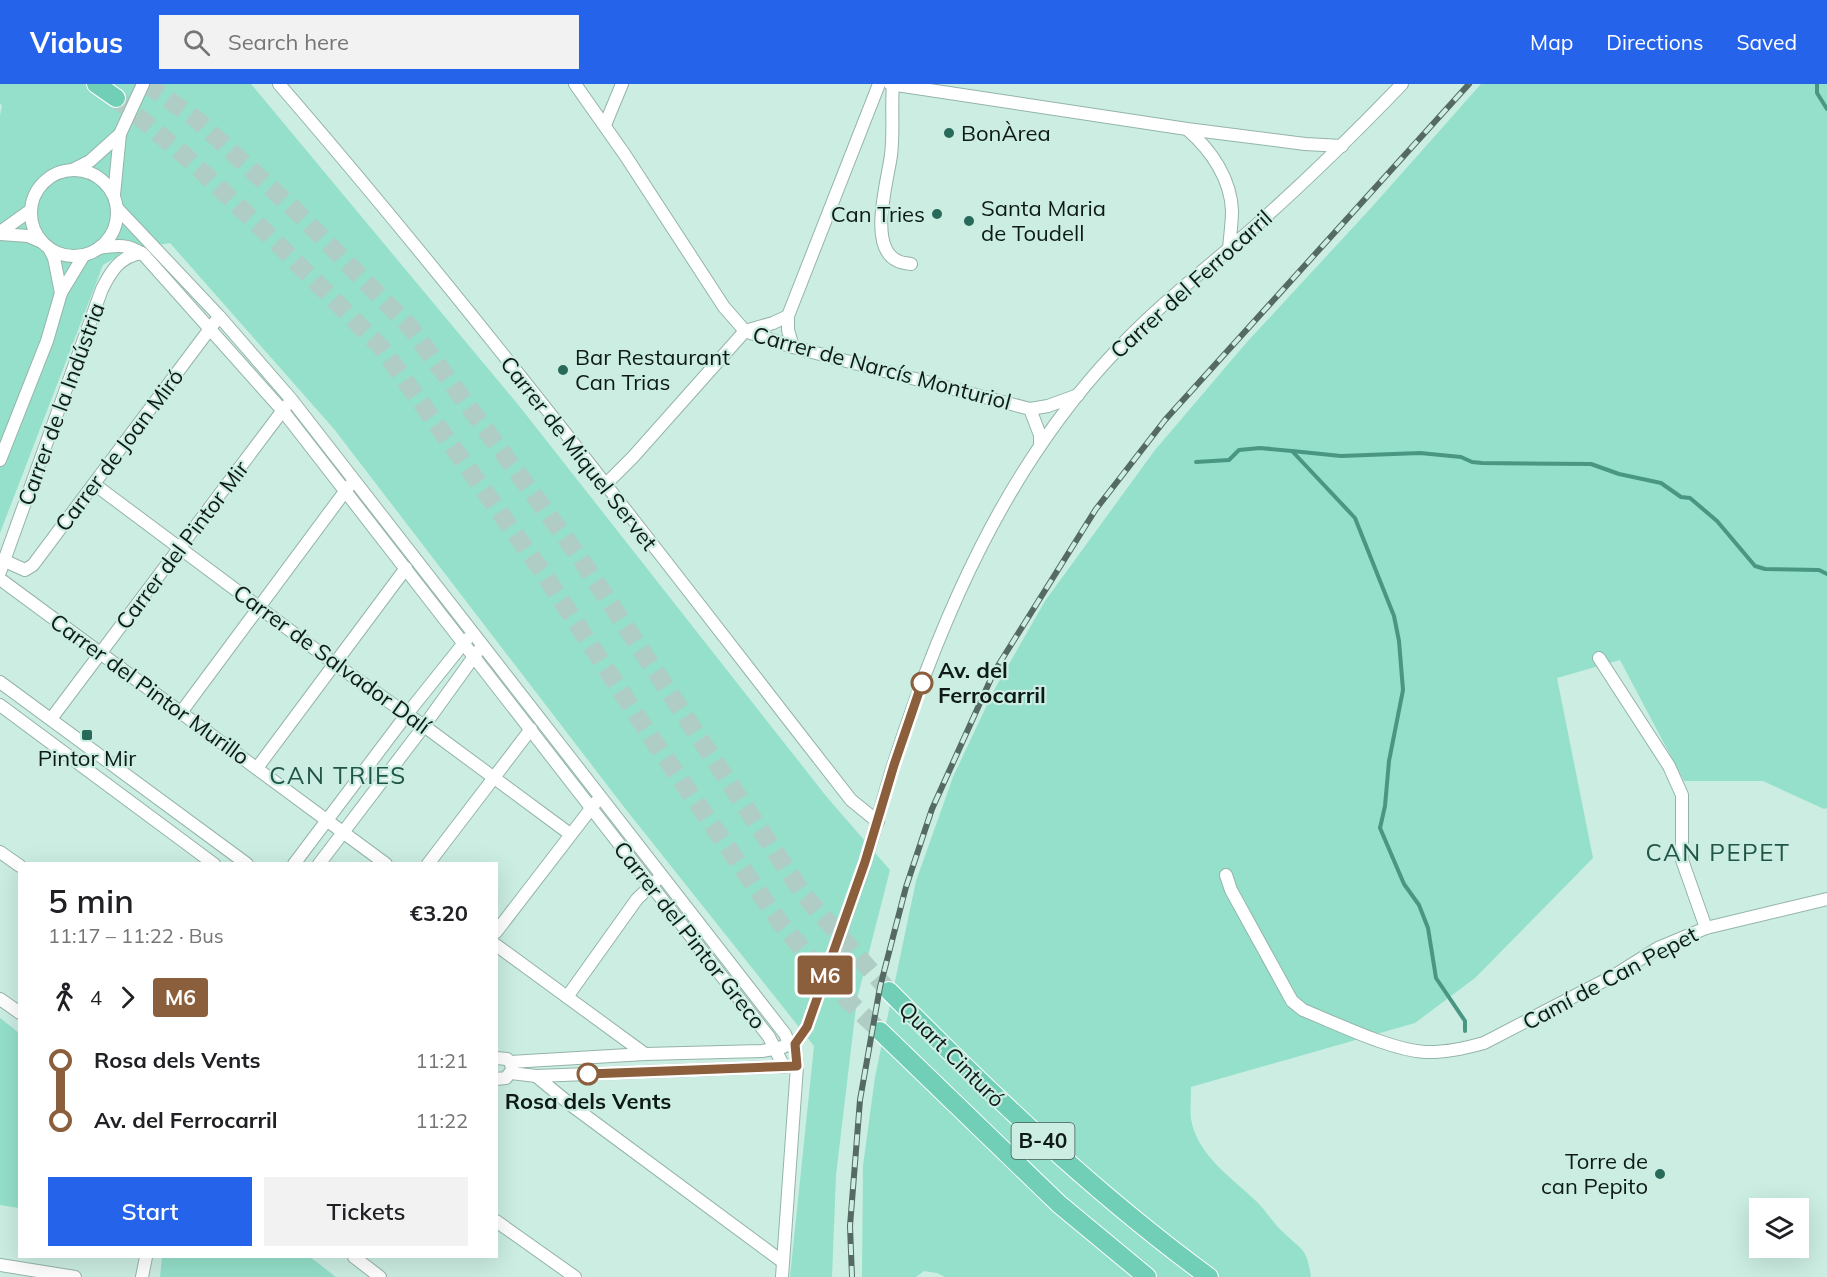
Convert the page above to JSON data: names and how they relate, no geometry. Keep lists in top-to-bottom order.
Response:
{
  "streets": {
    "highway": ["Quart Cinturó", "B-40"],
    "street": [
      "Carrer del Ferrocarril",
      "Carrer de Narcís Monturiol",
      "Carrer de la Indústria",
      "Carrer de Joan Miró",
      "Carrer de Miquel Servet",
      "Carrer del Pintor Mir",
      "Carrer de Salvador Dalí",
      "Carrer del Pintor Murillo",
      "Carrer del Pintor Greco",
      "Camí de Can Pepet"
    ]
  },
  "crossings": [
    ["Carrer del Ferrocarril", "Carrer de Narcís Monturiol"],
    ["Carrer del Ferrocarril", "Carrer de Miquel Servet"],
    ["Carrer del Ferrocarril", "Carrer del Pintor Greco"],
    ["Carrer de la Indústria", "Carrer del Pintor Greco"],
    ["Carrer de Joan Miró", "Carrer de Salvador Dalí"],
    ["Carrer de Joan Miró", "Carrer del Pintor Murillo"],
    ["Carrer de Joan Miró", "Carrer del Pintor Greco"],
    ["Carrer del Pintor Mir", "Carrer de Salvador Dalí"],
    ["Carrer del Pintor Mir", "Carrer del Pintor Murillo"],
    ["Carrer del Pintor Mir", "Carrer del Pintor Greco"]
  ],
  "districts": ["CAN TRIES", "CAN PEPET"],
  "places": {
    "other": [
      "BonÀrea",
      "Can Tries",
      "Santa Maria de Toudell",
      "Bar Restaurant Can Trias",
      "Av. del Ferrocarril",
      "Rosa dels Vents",
      "Torre de can Pepito"
    ],
    "transit": ["Pintor Mir"]
  },
  "lines": ["bus line M6"],
  "page": {
    "header": "Viabus",
    "search": "Search here",
    "nav": ["Map", "Directions", "Saved"],
    "on_map": "M6",
    "heading": ["5 min", "11:17 – 11:22 · Bus", "€3.20"],
    "legs": ["4", "M6"],
    "list": [
      {
        "name": "Rosa dels Vents",
        "value": "11:21"
      },
      {
        "name": "Av. del Ferrocarril",
        "value": "11:22"
      }
    ],
    "buttons": ["Start", "Tickets"]
  }
}
